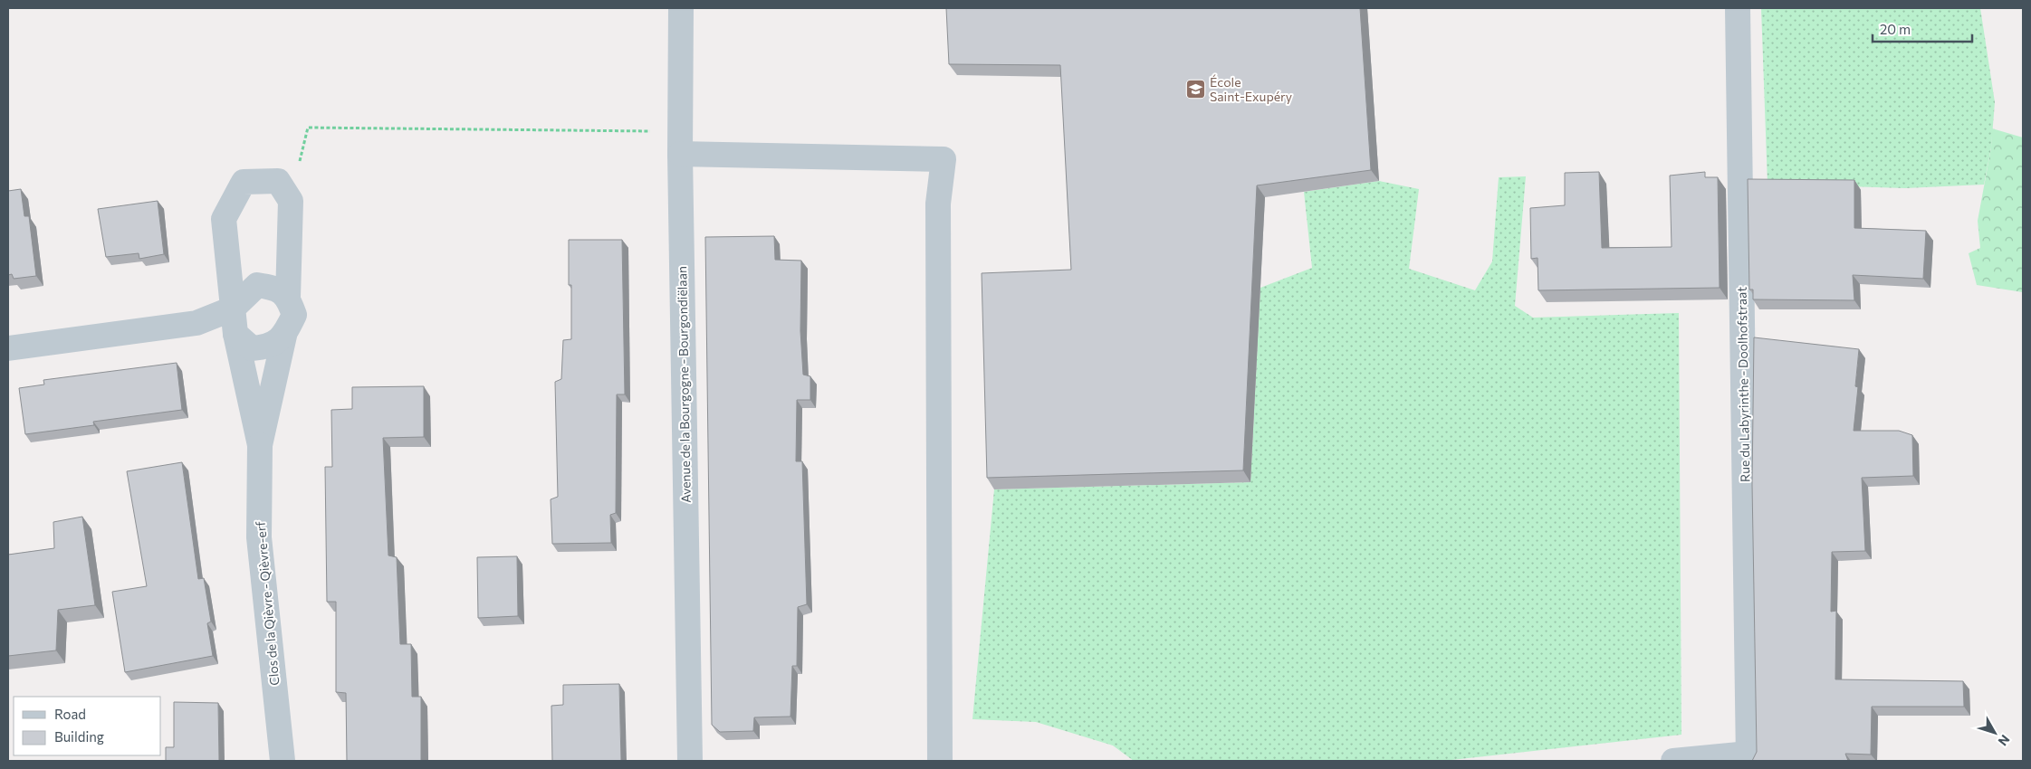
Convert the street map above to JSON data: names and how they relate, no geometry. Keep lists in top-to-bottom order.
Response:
{
  "streets": {
    "street": ["Avenue de la Bourgogne - Bourgondiëlaan", "Rue du Labyrinthe - Doolhofstraat", "Clos de la Qièvre - Qièvre-erf"]
  },
  "places": {
    "school or university": ["École Saint-Exupéry"]
  },
  "legend": ["Road", "Building"],
  "scale_bar": "20 m",
  "north": "bottom right"
}
